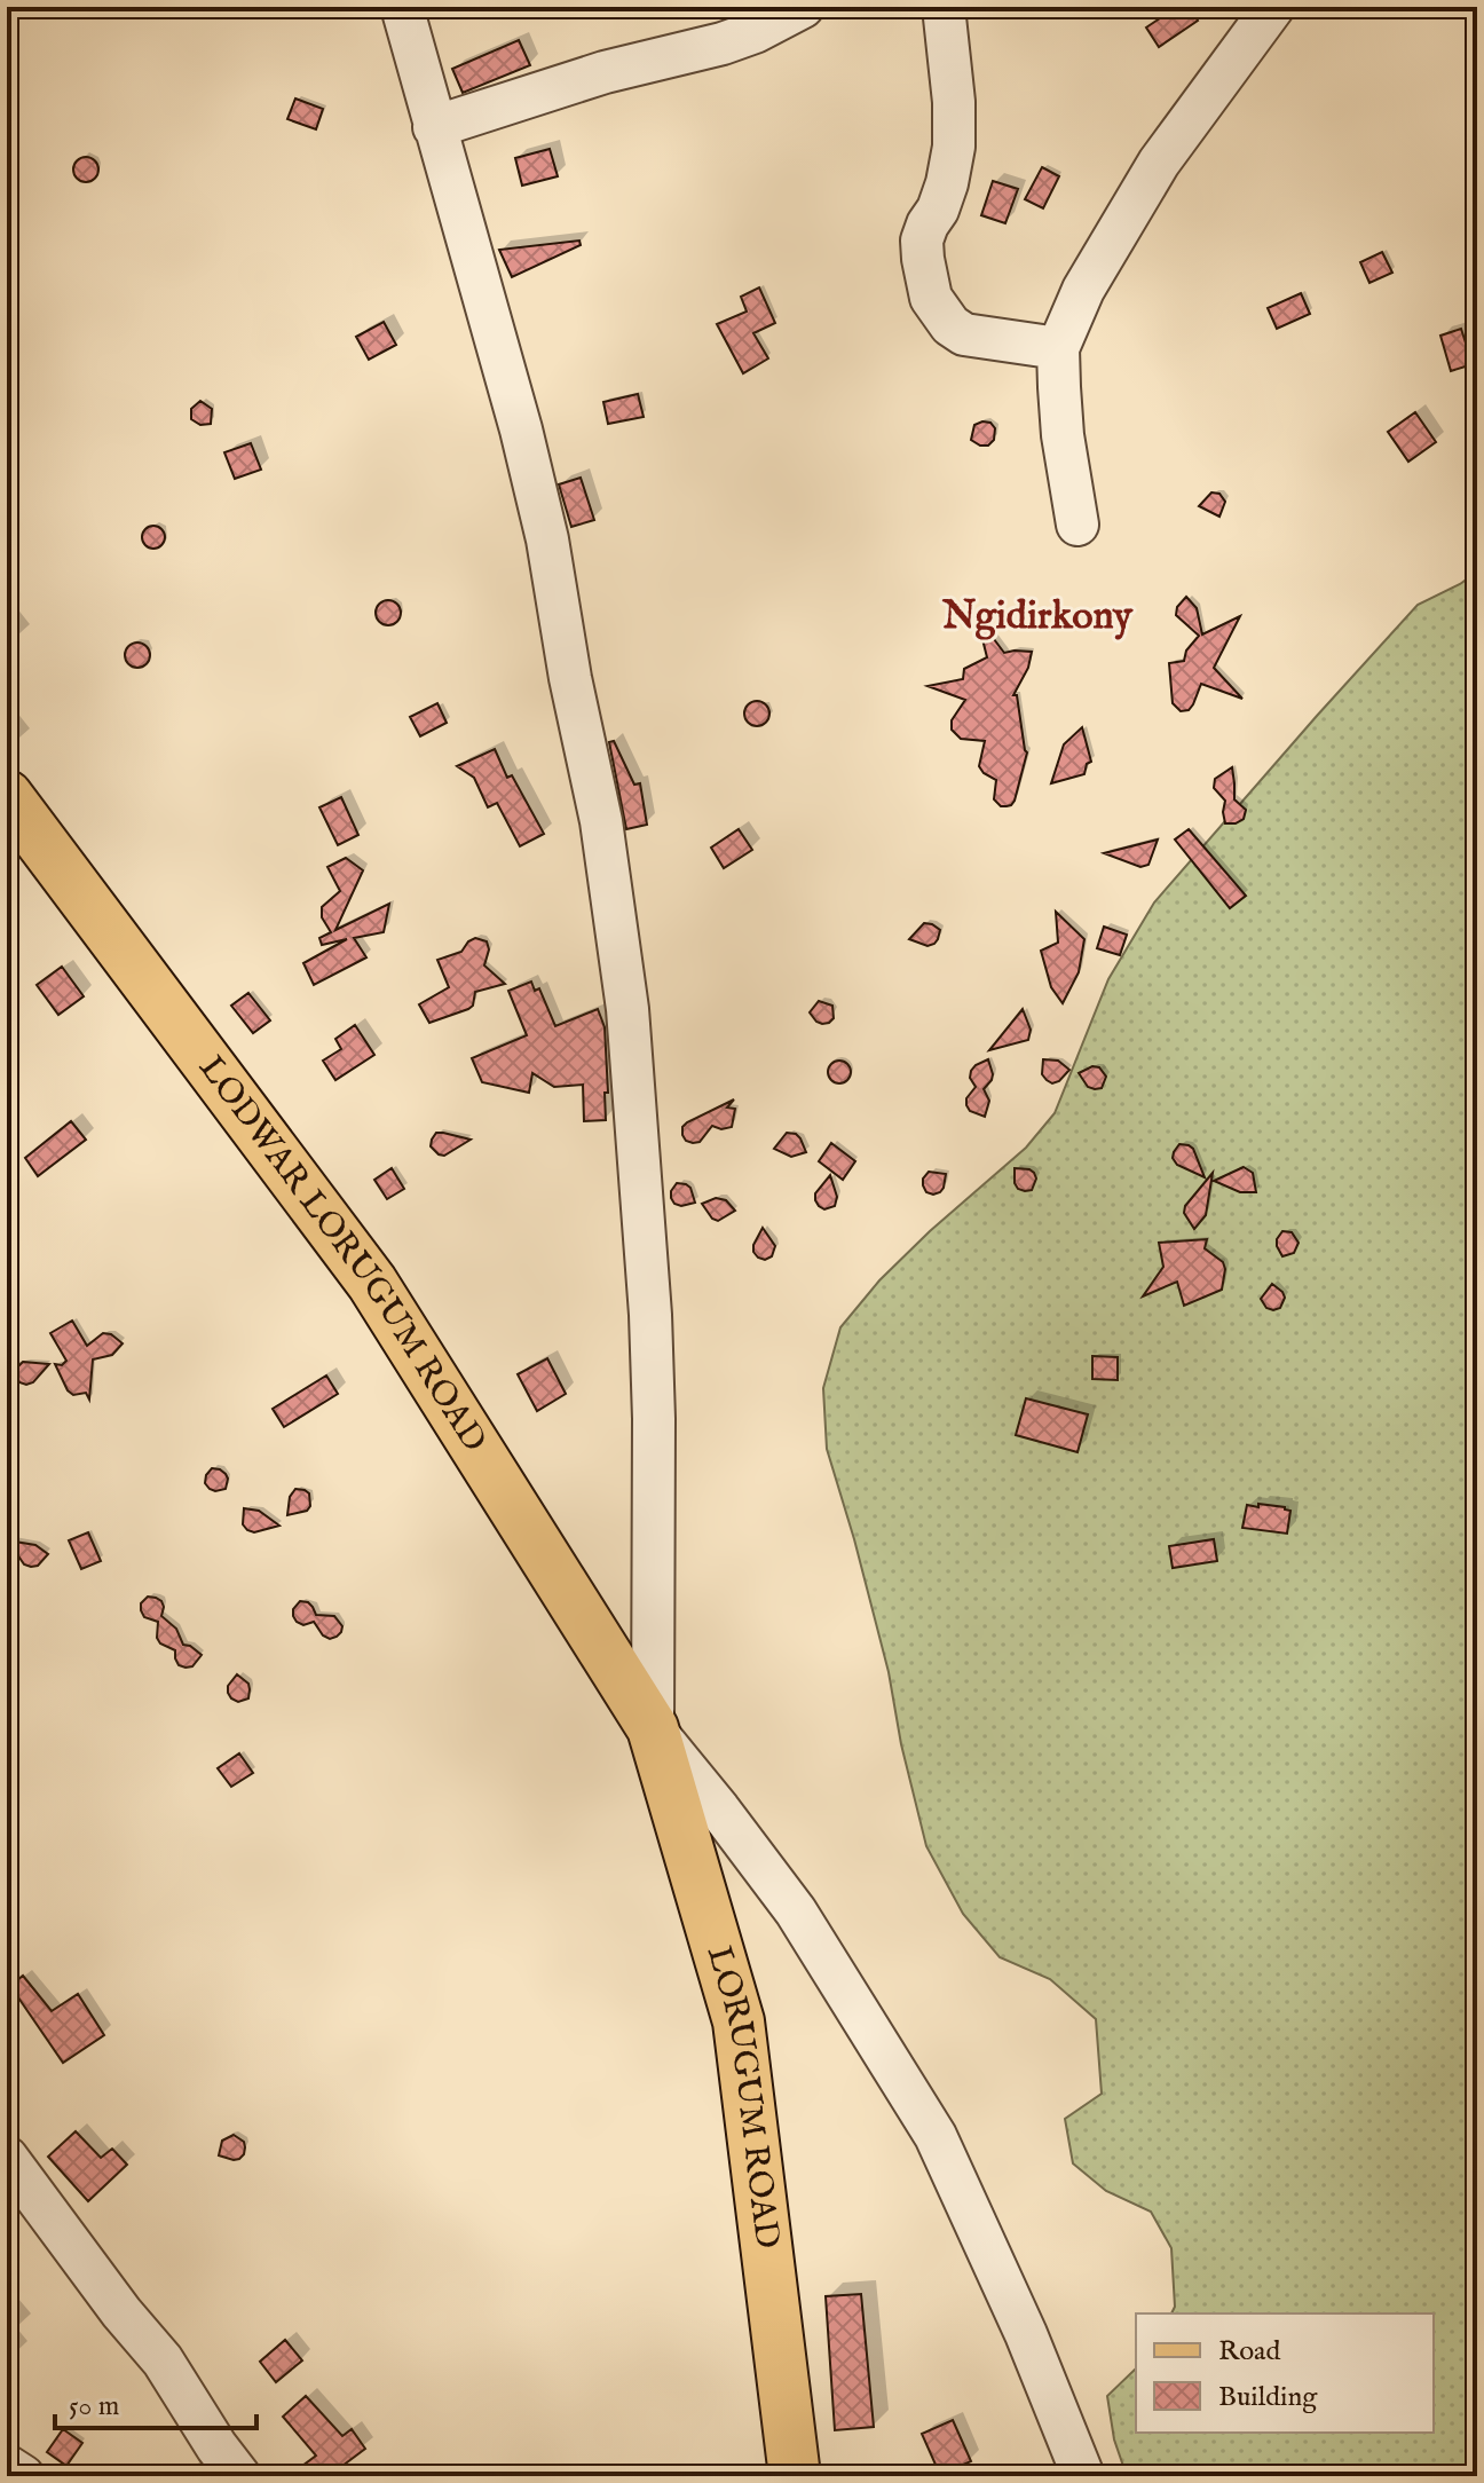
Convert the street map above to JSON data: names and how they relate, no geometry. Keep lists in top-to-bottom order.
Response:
{
  "streets": {
    "main road": ["LODWAR LORUGUM ROAD", "LORUGUM ROAD"]
  },
  "crossings": [
    ["LODWAR LORUGUM ROAD", "LORUGUM ROAD"]
  ],
  "districts": ["Ngidirkony"],
  "legend": ["Road", "Building"],
  "scale_bar": "50 m"
}
